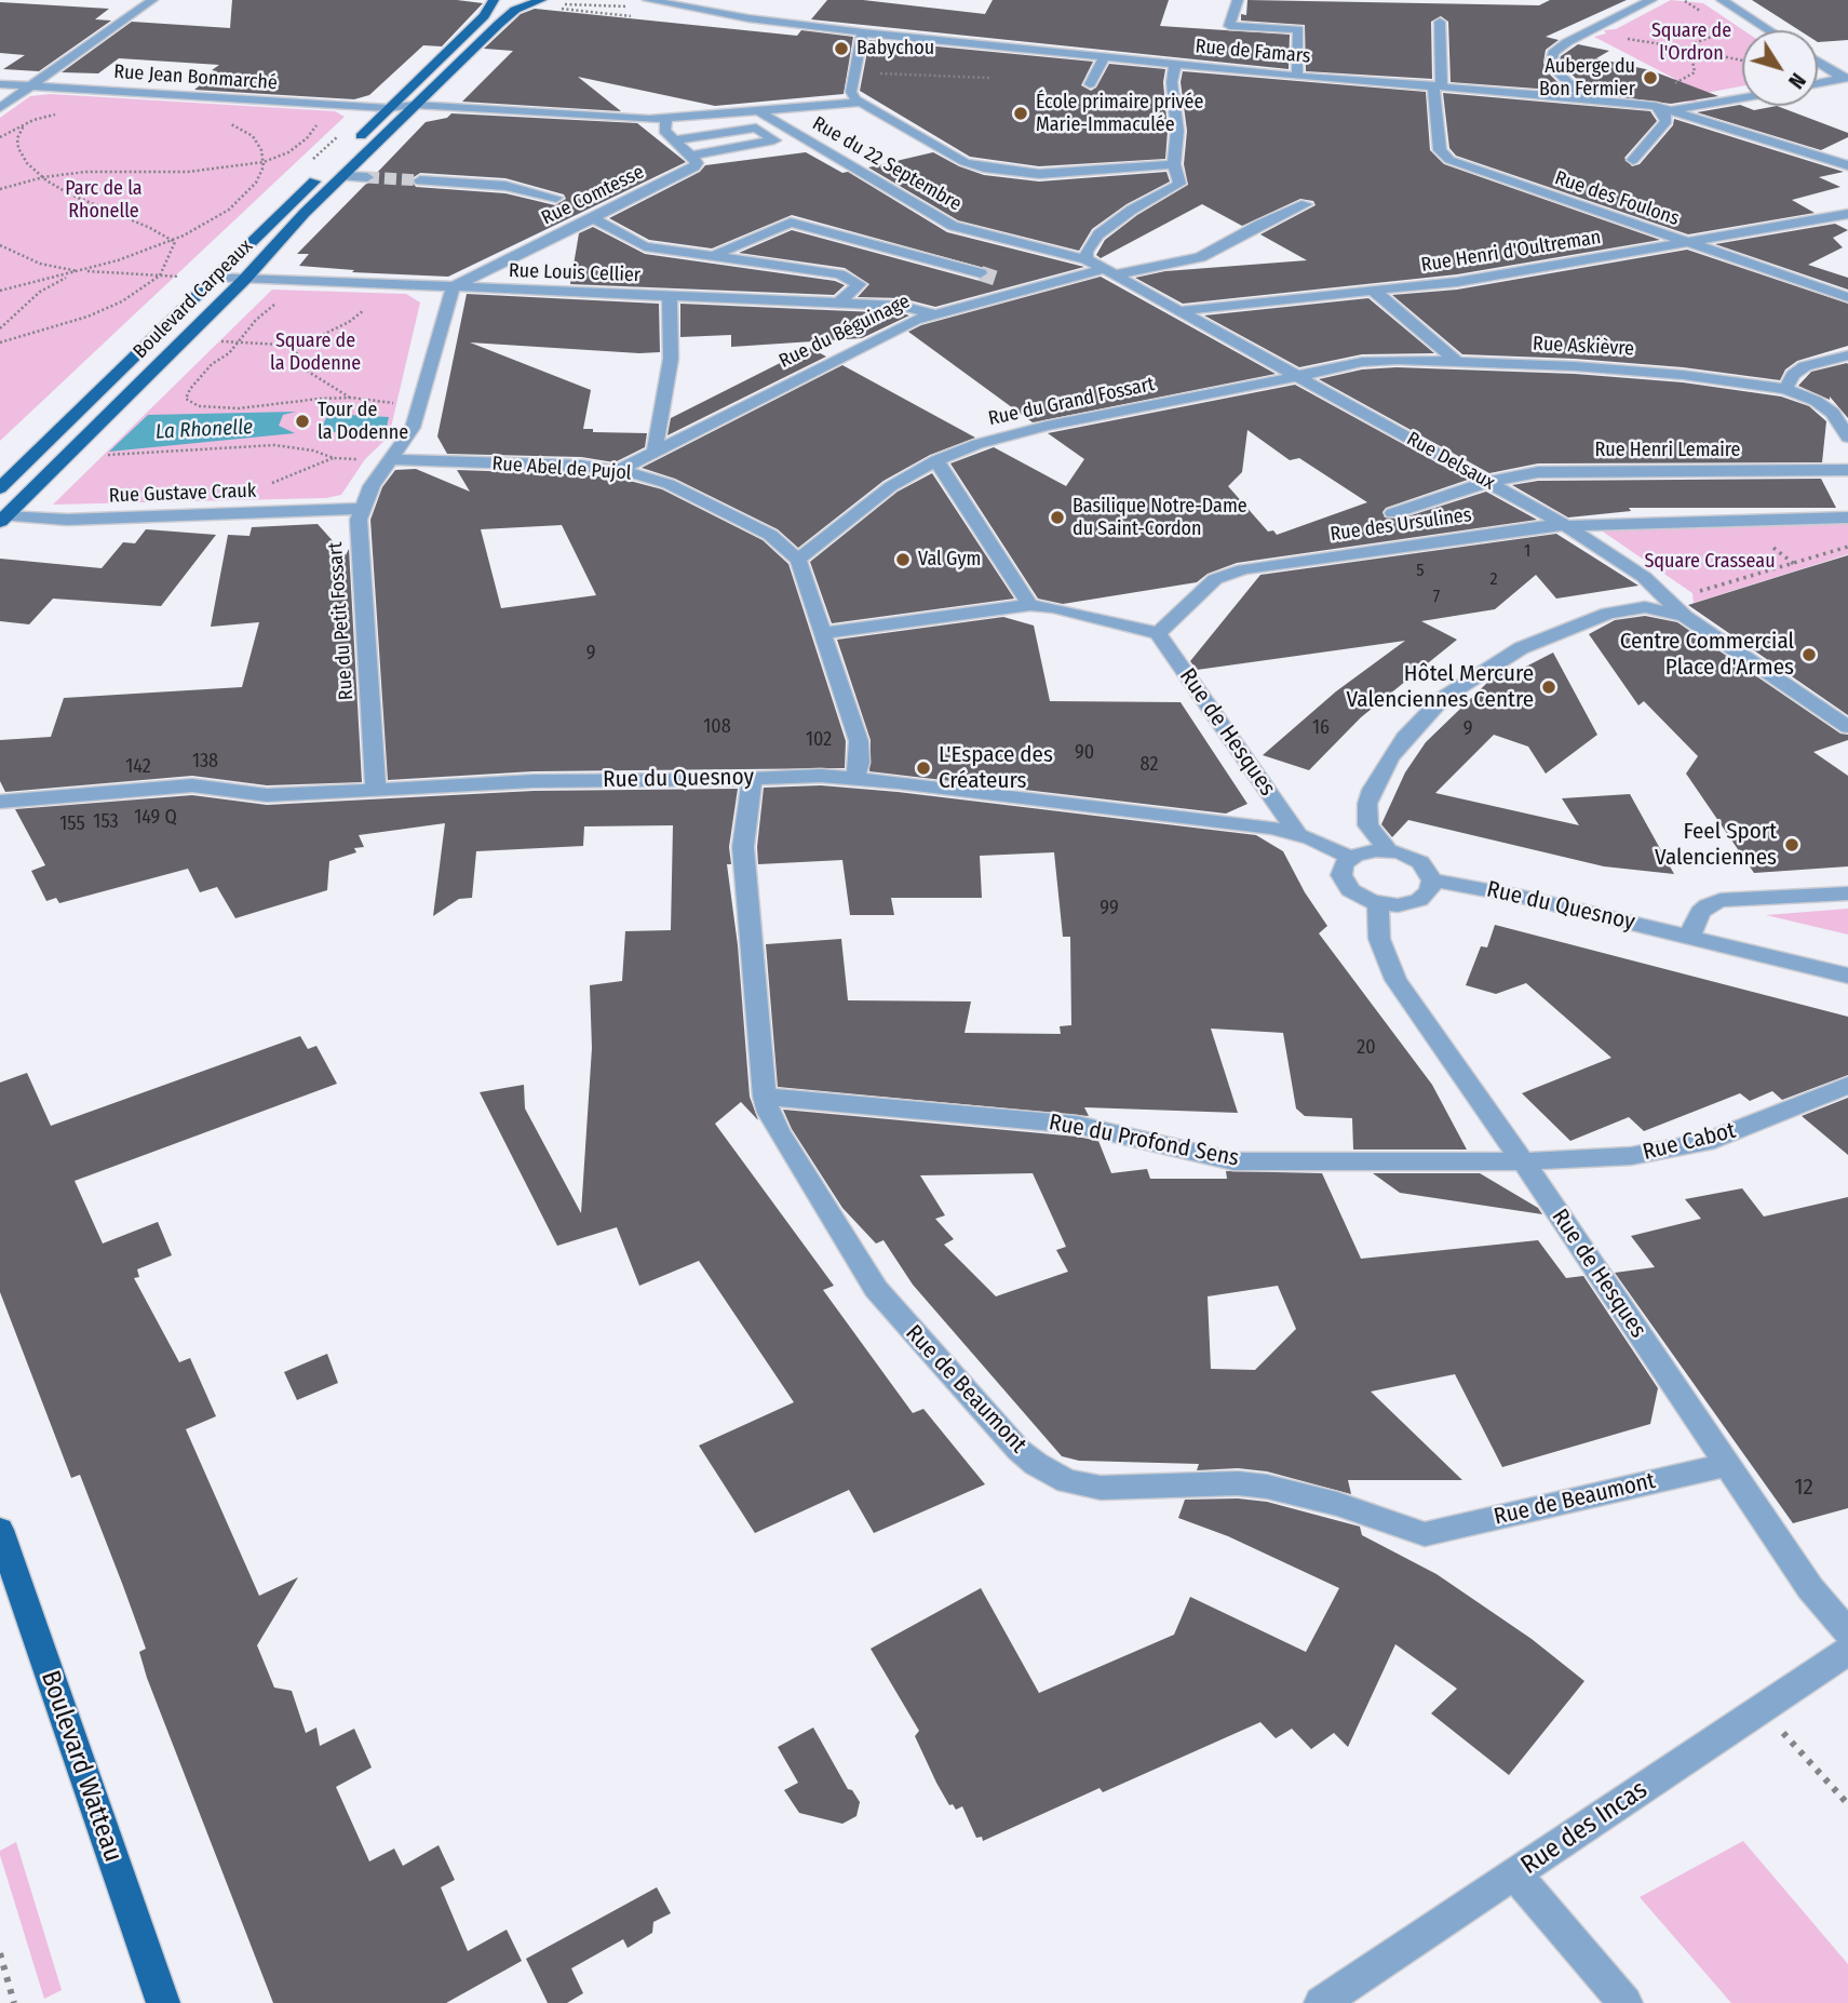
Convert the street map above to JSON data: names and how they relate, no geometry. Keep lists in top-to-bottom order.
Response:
{
  "streets": {
    "main road": ["Boulevard Carpeaux", "Boulevard Watteau"],
    "street": [
      "Rue de Famars",
      "Rue Jean Bonmarché",
      "Rue du 22 Septembre",
      "Rue Comtesse",
      "Rue des Foulons",
      "Rue Henri d'Oultreman",
      "Rue Louis Cellier",
      "Rue du Béguinage",
      "Rue Askièvre",
      "Rue du Grand Fossart",
      "Rue Henri Lemaire",
      "Rue Delsaux",
      "Rue Abel de Pujol",
      "Rue Gustave Crauk",
      "Rue des Ursulines",
      "Rue du Petit Fossart",
      "Rue de Hesques",
      "Rue du Quesnoy",
      "Rue du Profond Sens",
      "Rue Cabot",
      "Rue de Beaumont",
      "Rue des Incas"
    ]
  },
  "crossings": [
    ["Rue de Famars", "Rue des Foulons"],
    ["Rue du 22 Septembre", "Rue Delsaux"],
    ["Rue Comtesse", "Rue Louis Cellier"],
    ["Rue Comtesse", "Rue du Petit Fossart"],
    ["Rue des Foulons", "Rue Henri d'Oultreman"],
    ["Rue Henri d'Oultreman", "Rue Delsaux"],
    ["Rue Louis Cellier", "Boulevard Carpeaux"],
    ["Rue Louis Cellier", "Rue du Béguinage"],
    ["Rue Louis Cellier", "Rue du Petit Fossart"],
    ["Boulevard Carpeaux", "Rue Gustave Crauk"],
    ["Rue du Béguinage", "Rue Delsaux"],
    ["Rue du Béguinage", "Rue Abel de Pujol"],
    ["Rue Askièvre", "Rue du Grand Fossart"],
    ["Rue Askièvre", "Rue Delsaux"],
    ["Rue du Grand Fossart", "Rue Delsaux"],
    ["Rue du Grand Fossart", "Rue Abel de Pujol"],
    ["Rue Henri Lemaire", "Rue Delsaux"],
    ["Rue Delsaux", "Rue des Ursulines"],
    ["Rue Abel de Pujol", "Rue du Petit Fossart"],
    ["Rue Abel de Pujol", "Rue du Quesnoy"],
    ["Rue Gustave Crauk", "Rue du Petit Fossart"],
    ["Rue des Ursulines", "Rue de Hesques"],
    ["Rue du Petit Fossart", "Rue du Quesnoy"],
    ["Rue de Hesques", "Rue du Quesnoy"],
    ["Rue de Hesques", "Rue du Profond Sens"],
    ["Rue de Hesques", "Rue Cabot"],
    ["Rue de Hesques", "Rue de Beaumont"],
    ["Rue du Quesnoy", "Rue de Beaumont"],
    ["Rue du Profond Sens", "Rue Cabot"],
    ["Rue du Profond Sens", "Rue de Beaumont"]
  ],
  "water": ["La Rhonelle"],
  "parks": [
    "Square de l'Ordron",
    "Parc de la Rhonelle",
    "Square de la Dodenne",
    "Square Crasseau"
  ],
  "places": [
    "Babychou",
    "Auberge du Bon Fermier",
    "École primaire privée Marie-Immaculée",
    "Tour de la Dodenne",
    "Basilique Notre-Dame du Saint-Cordon",
    "Val Gym",
    "Centre Commercial Place d'Armes",
    "Hôtel Mercure Valenciennes Centre",
    "L'Espace des Créateurs",
    "Feel Sport Valenciennes"
  ],
  "house_numbers": [
    "1",
    "5",
    "2",
    "7",
    "9",
    "108",
    "16",
    "9",
    "102",
    "90",
    "138",
    "82",
    "142",
    "149 Q",
    "153",
    "155",
    "99",
    "20",
    "12"
  ],
  "north": "bottom right"
}
